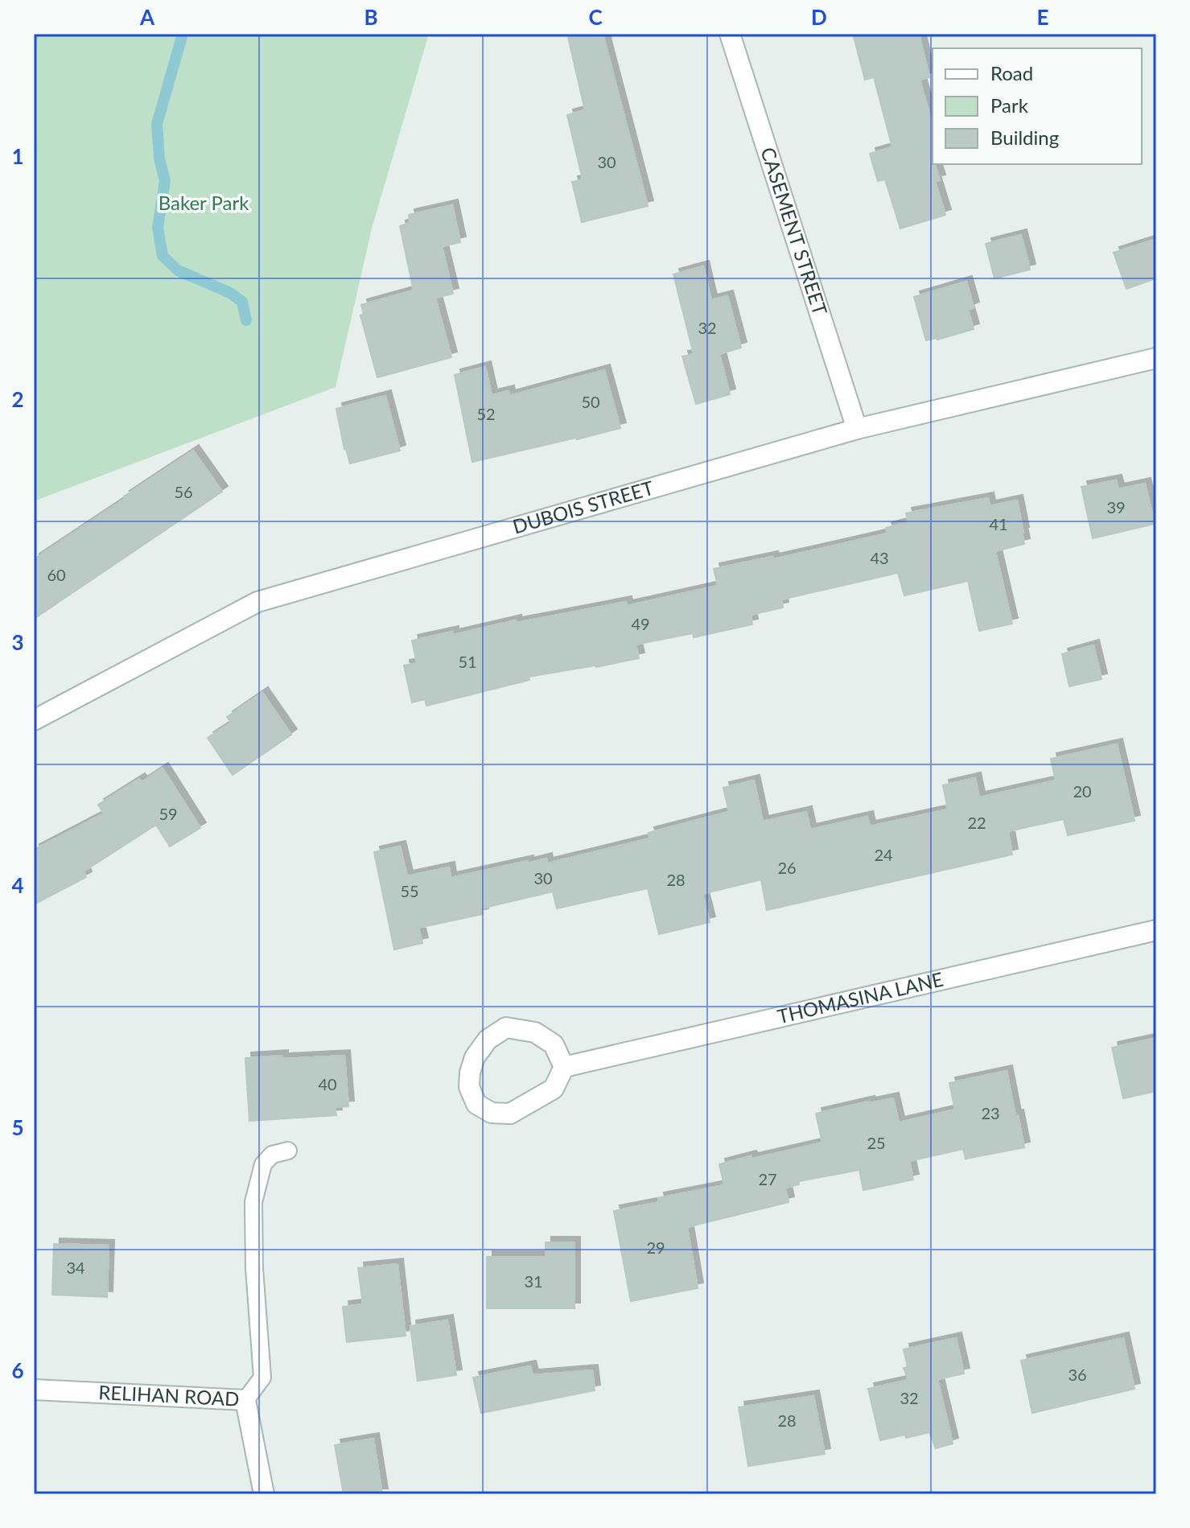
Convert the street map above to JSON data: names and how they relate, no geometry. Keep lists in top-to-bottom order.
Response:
{
  "streets": {
    "street": [
      "CASEMENT STREET",
      "DUBOIS STREET",
      "THOMASINA LANE",
      "RELIHAN ROAD"
    ]
  },
  "crossings": [
    ["CASEMENT STREET", "DUBOIS STREET"]
  ],
  "parks": ["Baker Park"],
  "house_numbers": [
    "30",
    "32",
    "50",
    "52",
    "56",
    "39",
    "41",
    "43",
    "60",
    "49",
    "51",
    "20",
    "59",
    "22",
    "24",
    "26",
    "30",
    "28",
    "55",
    "40",
    "23",
    "25",
    "27",
    "29",
    "34",
    "31",
    "36",
    "32",
    "28"
  ],
  "legend": ["Road", "Park", "Building"],
  "grid": {
    "columns": [
      "A",
      "B",
      "C",
      "D",
      "E"
    ],
    "rows": [
      "1",
      "2",
      "3",
      "4",
      "5",
      "6"
    ]
  }
}
